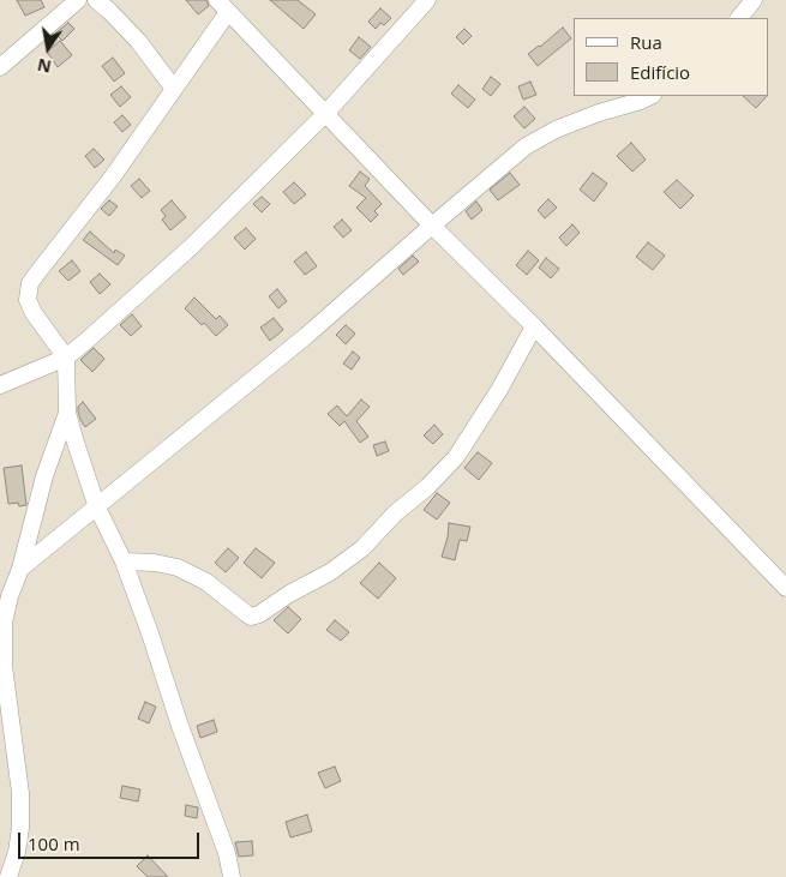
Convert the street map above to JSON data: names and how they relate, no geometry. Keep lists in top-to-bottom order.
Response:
{
  "legend": ["Rua", "Edifício"],
  "scale_bar": "100 m",
  "north": "bottom"
}
